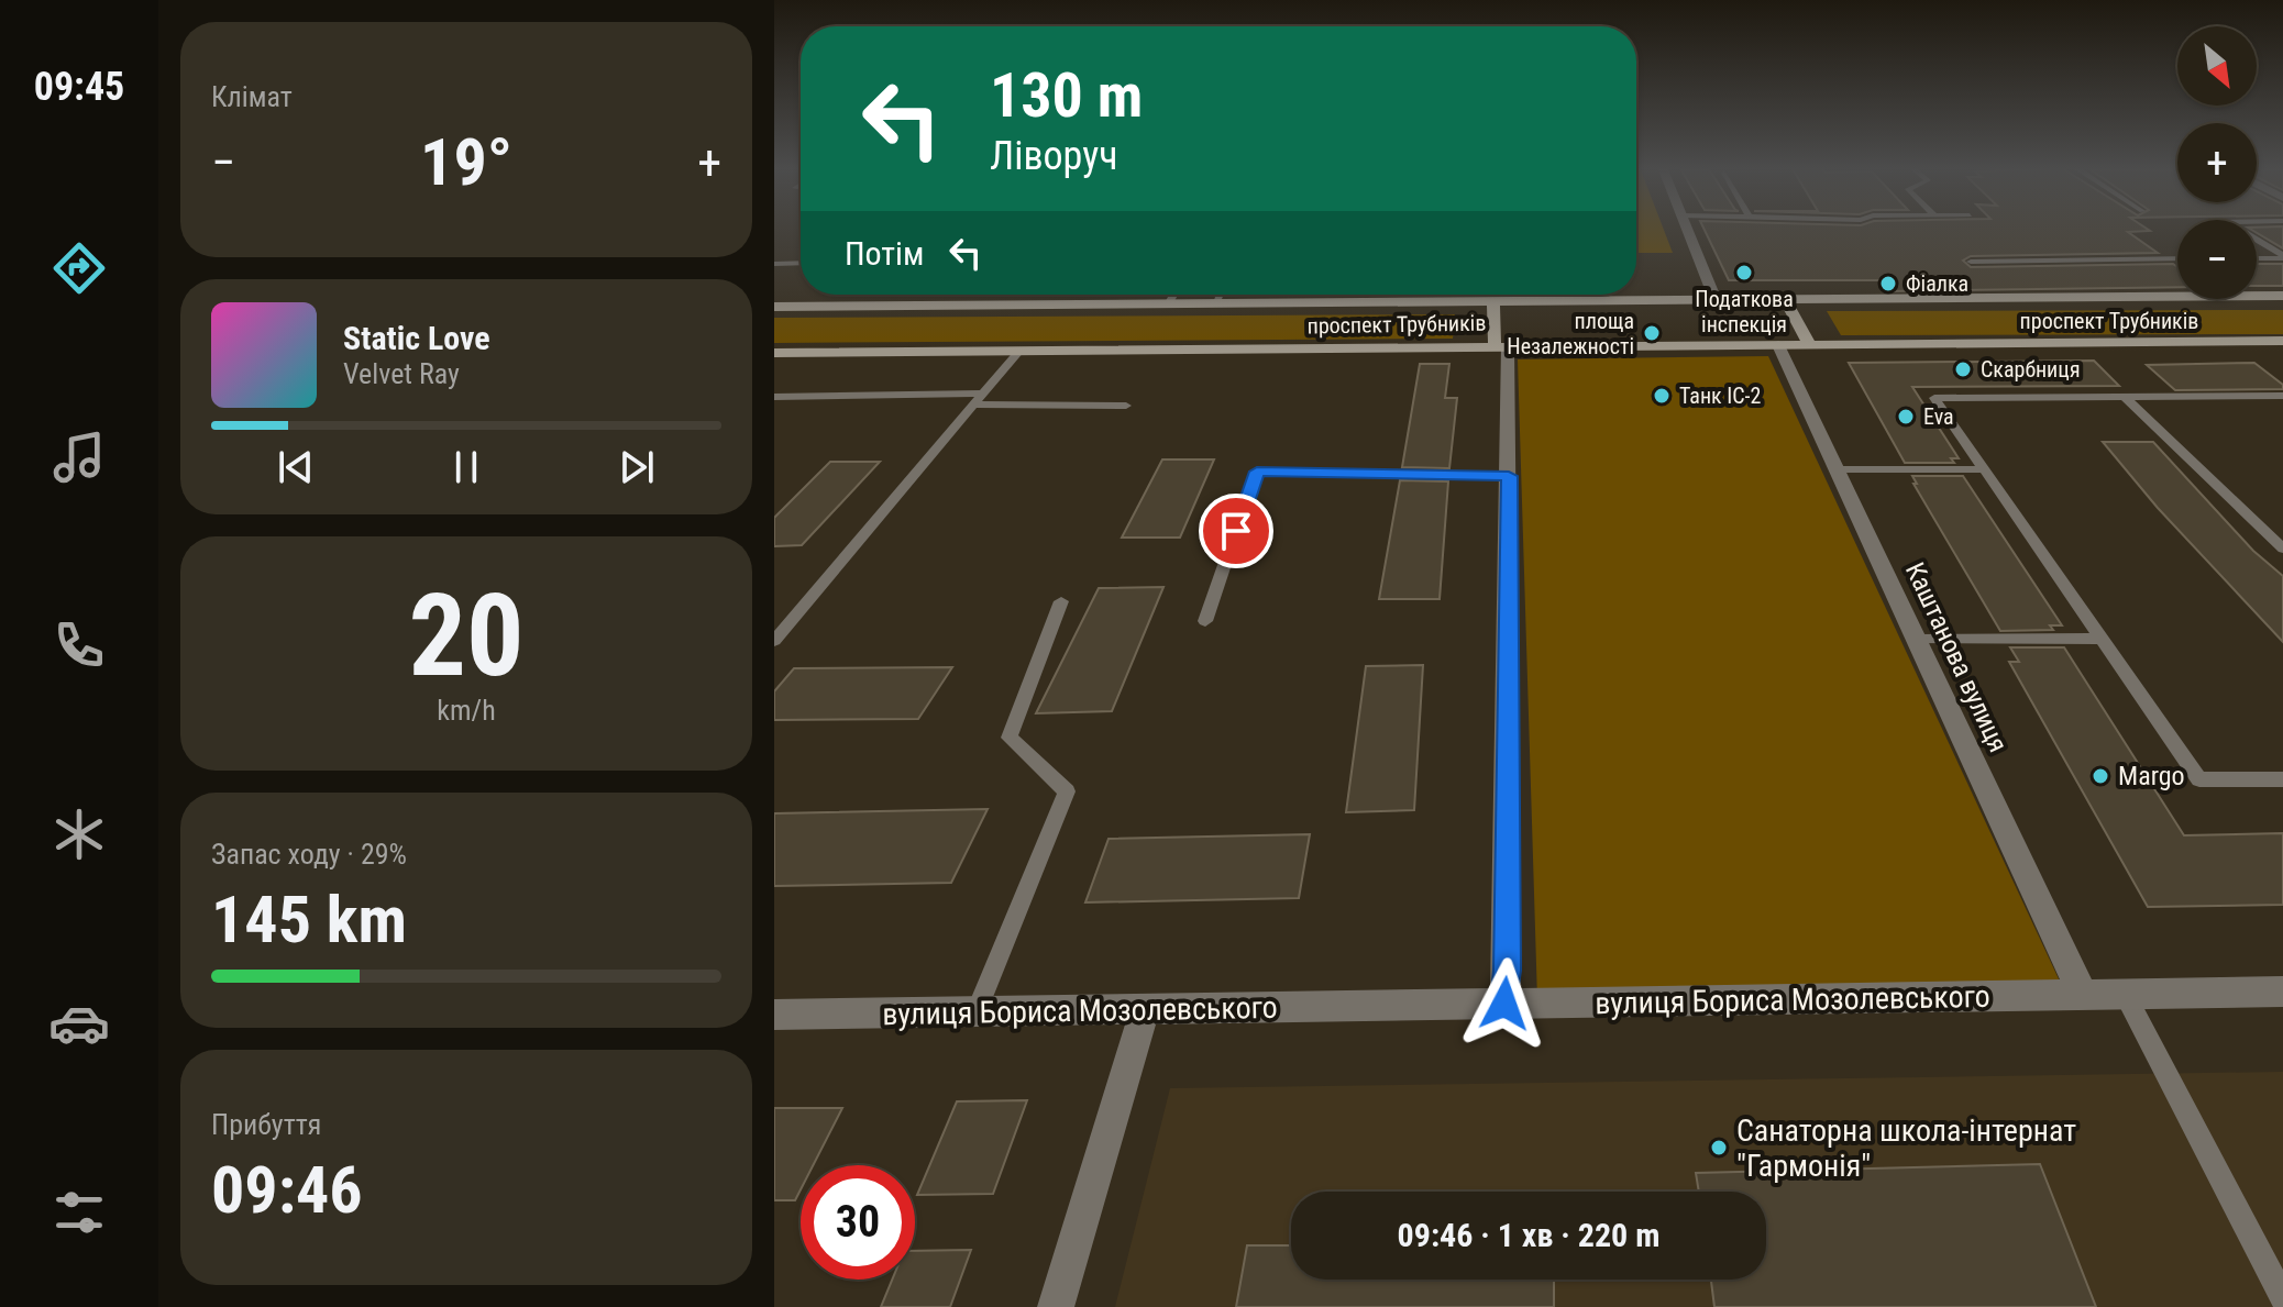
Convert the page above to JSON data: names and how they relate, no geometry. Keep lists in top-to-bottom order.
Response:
{
  "streets": {
    "main road": ["проспект Трубників"],
    "street": ["Каштанова вулиця", "вулиця Бориса Мозолевського"]
  },
  "crossings": [
    ["проспект Трубників", "Каштанова вулиця"],
    ["Каштанова вулиця", "вулиця Бориса Мозолевського"]
  ],
  "places": [
    "Податкова інспекція",
    "Фіалка",
    "площа Незалежності",
    "Скарбниця",
    "Танк ІС-2",
    "Eva",
    "Margo",
    "Санаторна школа-інтернат \"Гармонія\""
  ],
  "north": "bottom right",
  "page": {
    "tabs": "09:45",
    "tile": [
      "Клімат",
      ["20", "km/h"],
      ["Запас ходу · 29%", "145 km"],
      ["Прибуття", "09:46"]
    ],
    "map_buttons": ["+", "−"],
    "turn": ["130 m", "Ліворуч"],
    "heat": ["−", "19°", "+"],
    "then": "Потім",
    "song": ["Static Love", "Velvet Ray"],
    "limit": "30",
    "trip": "09:46 · 1 хв · 220 m"
  }
}
